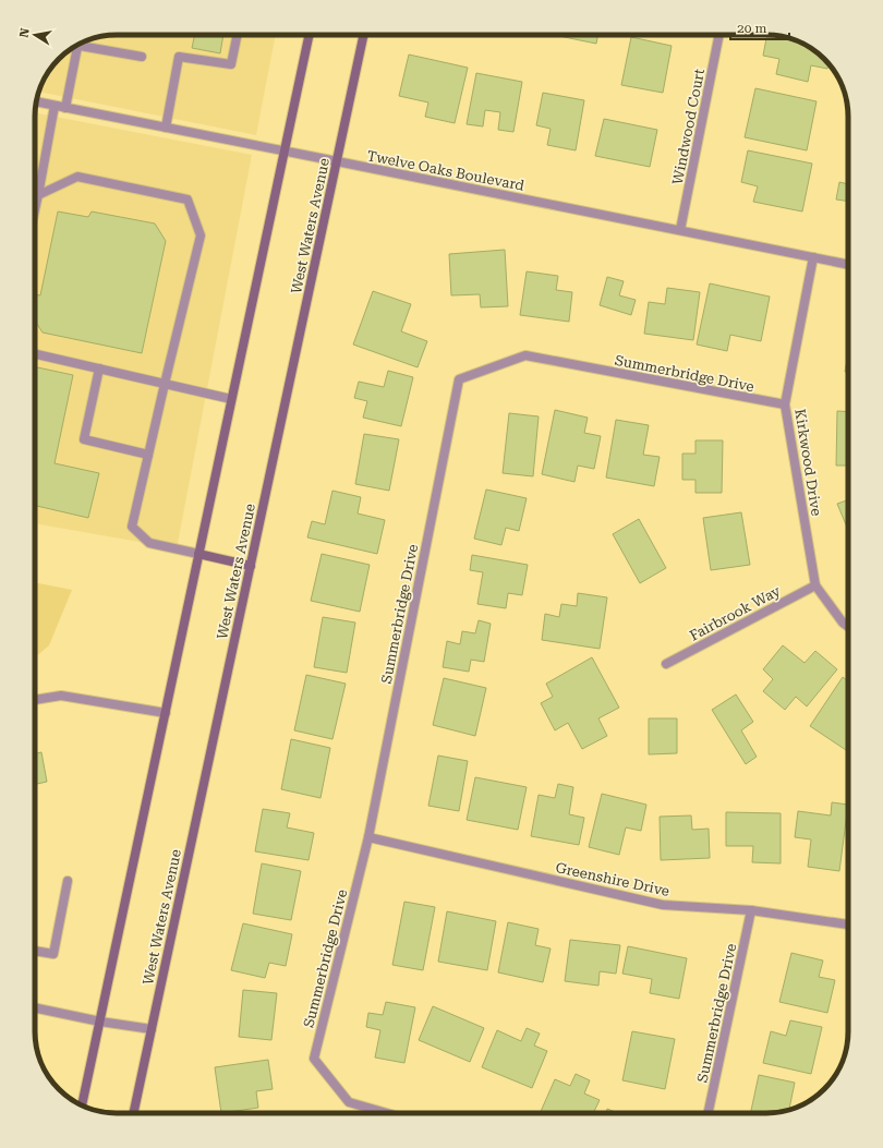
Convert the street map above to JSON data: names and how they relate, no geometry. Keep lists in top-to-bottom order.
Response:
{
  "streets": {
    "main road": ["West Waters Avenue"],
    "street": [
      "Windwood Court",
      "Twelve Oaks Boulevard",
      "Summerbridge Drive",
      "Kirkwood Drive",
      "Fairbrook Way",
      "Greenshire Drive"
    ]
  },
  "crossings": [
    ["Windwood Court", "Twelve Oaks Boulevard"],
    ["Twelve Oaks Boulevard", "West Waters Avenue"],
    ["Twelve Oaks Boulevard", "Kirkwood Drive"],
    ["Summerbridge Drive", "Kirkwood Drive"],
    ["Summerbridge Drive", "Greenshire Drive"],
    ["Kirkwood Drive", "Fairbrook Way"]
  ],
  "scale_bar": "20 m",
  "north": "left"
}
